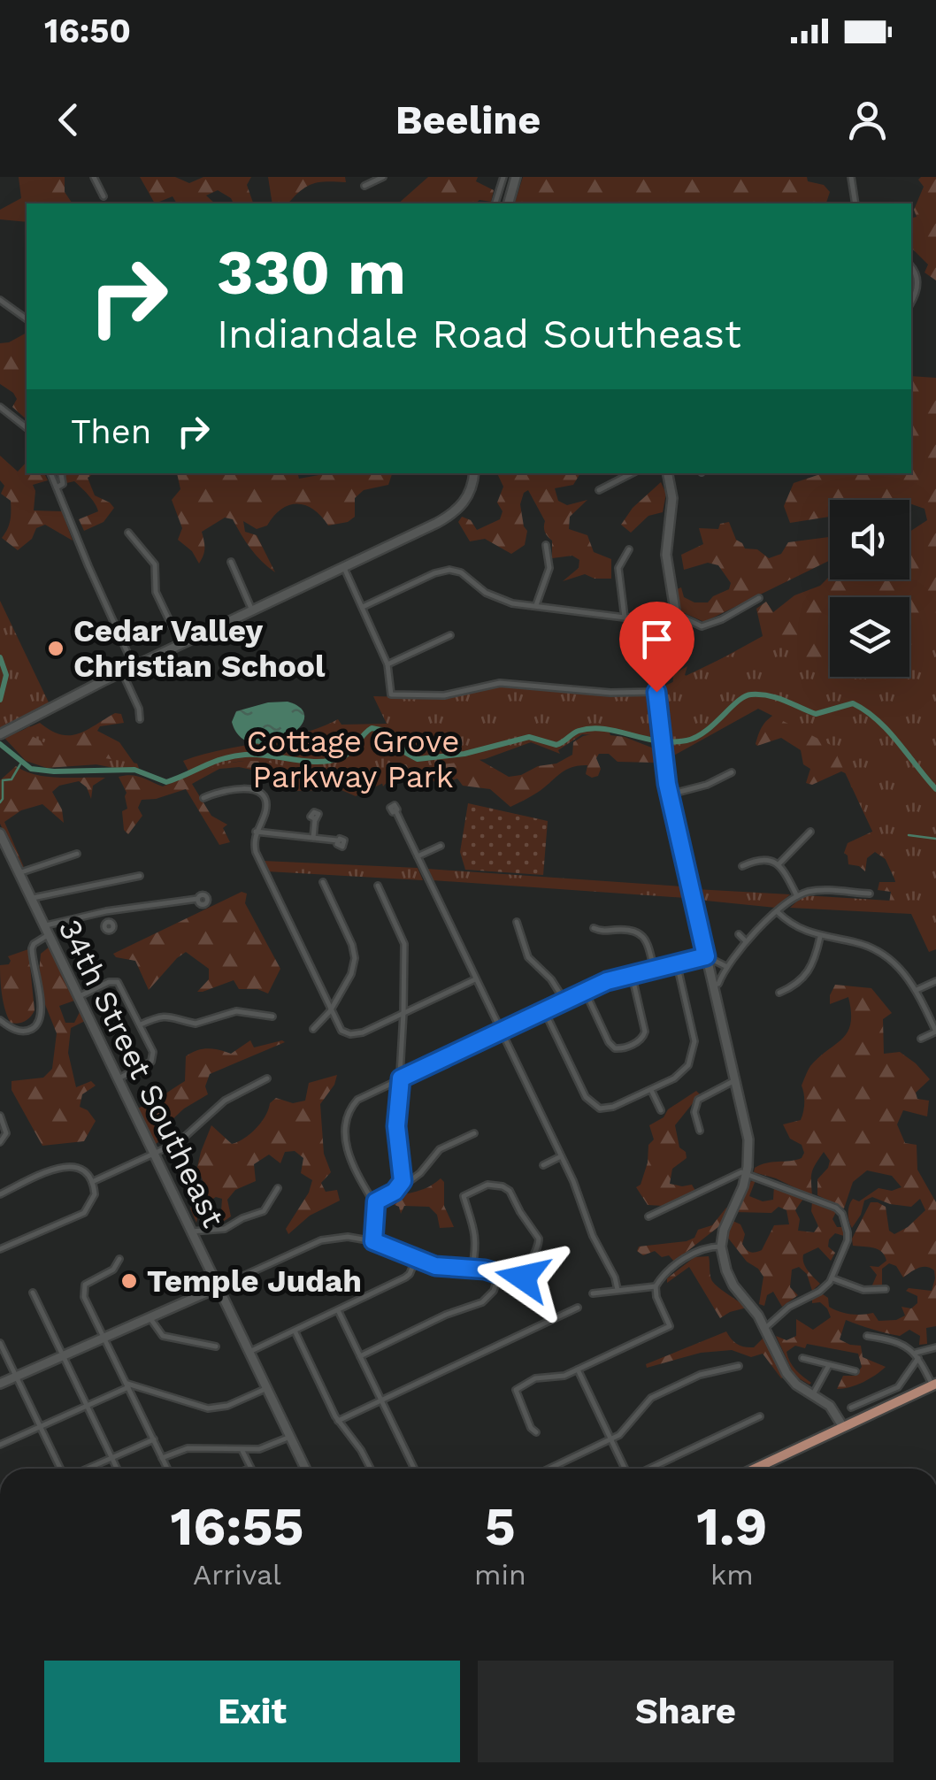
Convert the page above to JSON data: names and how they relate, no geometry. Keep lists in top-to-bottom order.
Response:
{
  "streets": {
    "main road": ["34th Street Southeast"]
  },
  "parks": ["Cottage Grove Parkway Park"],
  "places": ["Cedar Valley Christian School", "Temple Judah"],
  "page": {
    "status": "16:50",
    "header": "Beeline",
    "turn": ["330 m", "Indiandale Road Southeast"],
    "then": "Then",
    "eta": [
      "16:55",
      "Arrival",
      "5",
      "min",
      "1.9",
      "km"
    ],
    "buttons": ["Exit", "Share"]
  }
}
